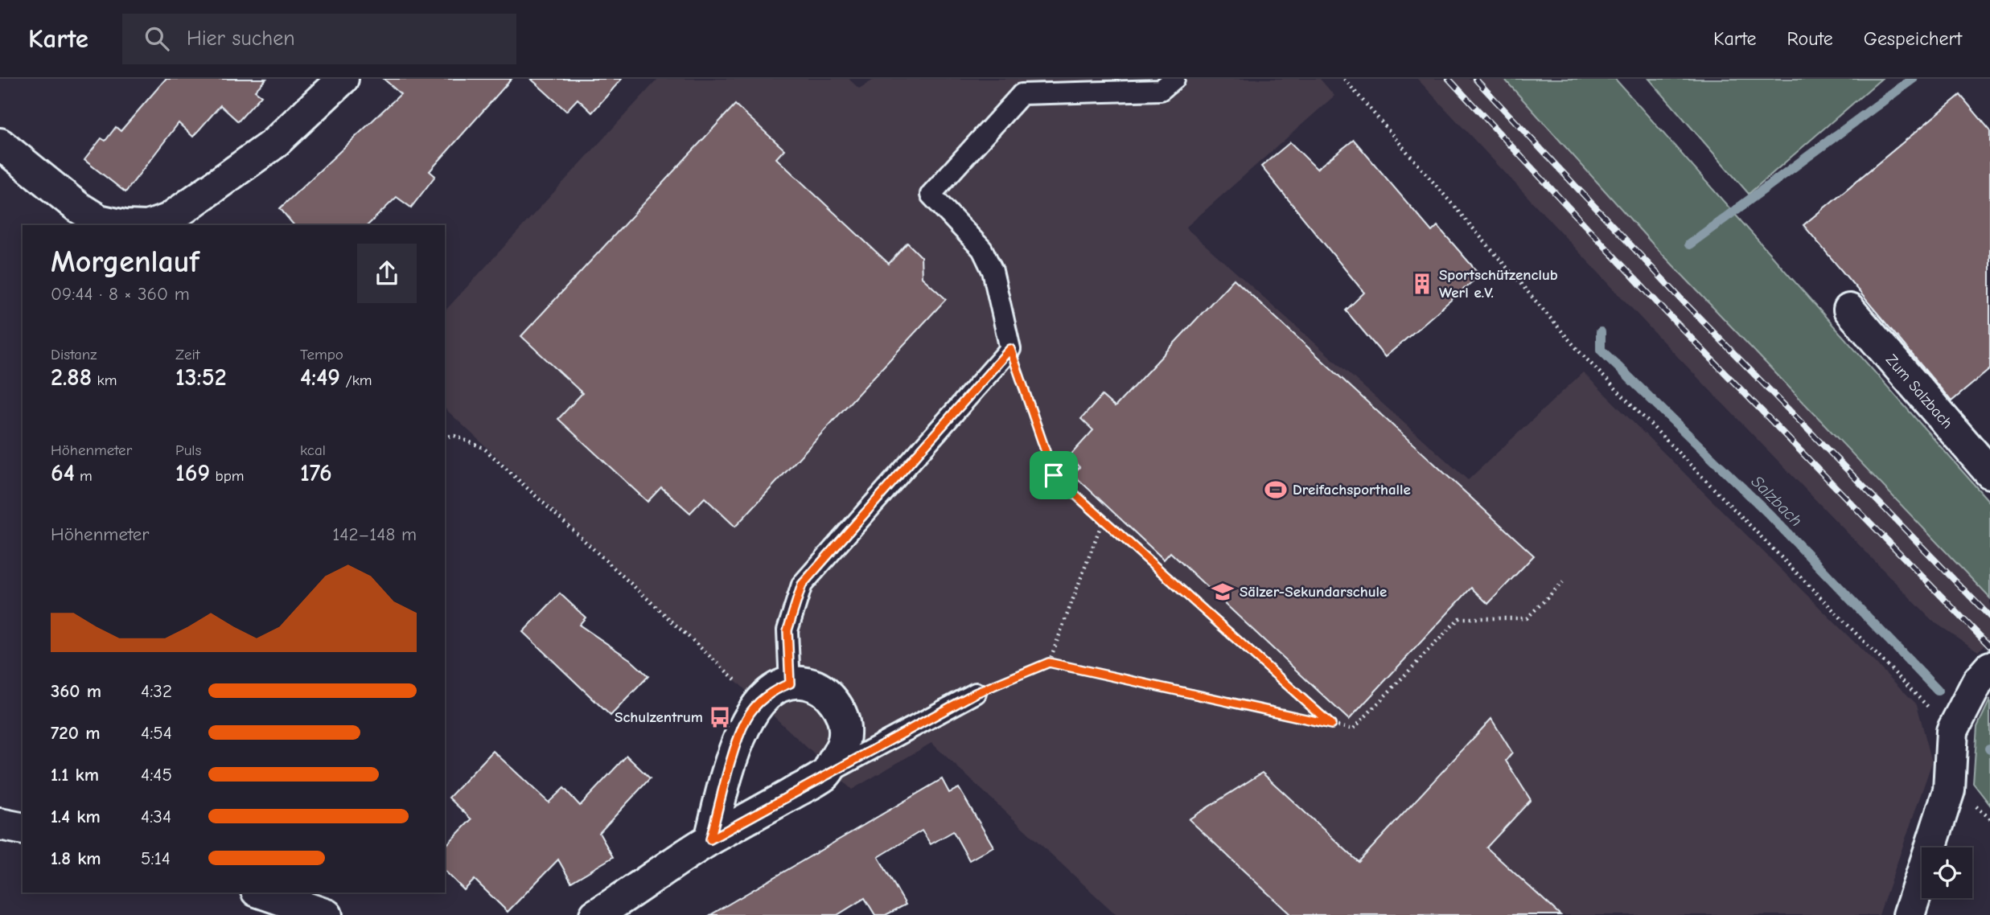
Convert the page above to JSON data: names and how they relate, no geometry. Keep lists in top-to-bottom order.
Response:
{
  "streets": {
    "street": ["Zum Salzbach"]
  },
  "water": ["Salzbach"],
  "places": {
    "building": ["Sportschützenclub Werl e.V."],
    "sports": ["Dreifachsporthalle"],
    "school or university": ["Sälzer-Sekundarschule"],
    "bus stop": ["Schulzentrum"]
  },
  "page": {
    "header": "Karte",
    "search": "Hier suchen",
    "nav": ["Karte", "Route", "Gespeichert"],
    "heading": ["Morgenlauf", "09:44 · 8 × 360 m"],
    "stats": [
      ["Distanz", "2.88 km"],
      ["Zeit", "13:52"],
      ["Tempo", "4:49 /km"],
      ["Höhenmeter", "64 m"],
      ["Puls", "169 bpm"],
      ["kcal", "176"]
    ],
    "chart": ["Höhenmeter", "142–148 m"],
    "list": [
      {
        "name": "360 m",
        "note": "4:32"
      },
      {
        "name": "720 m",
        "note": "4:54"
      },
      {
        "name": "1.1 km",
        "note": "4:45"
      },
      {
        "name": "1.4 km",
        "note": "4:34"
      },
      {
        "name": "1.8 km",
        "note": "5:14"
      }
    ]
  }
}
